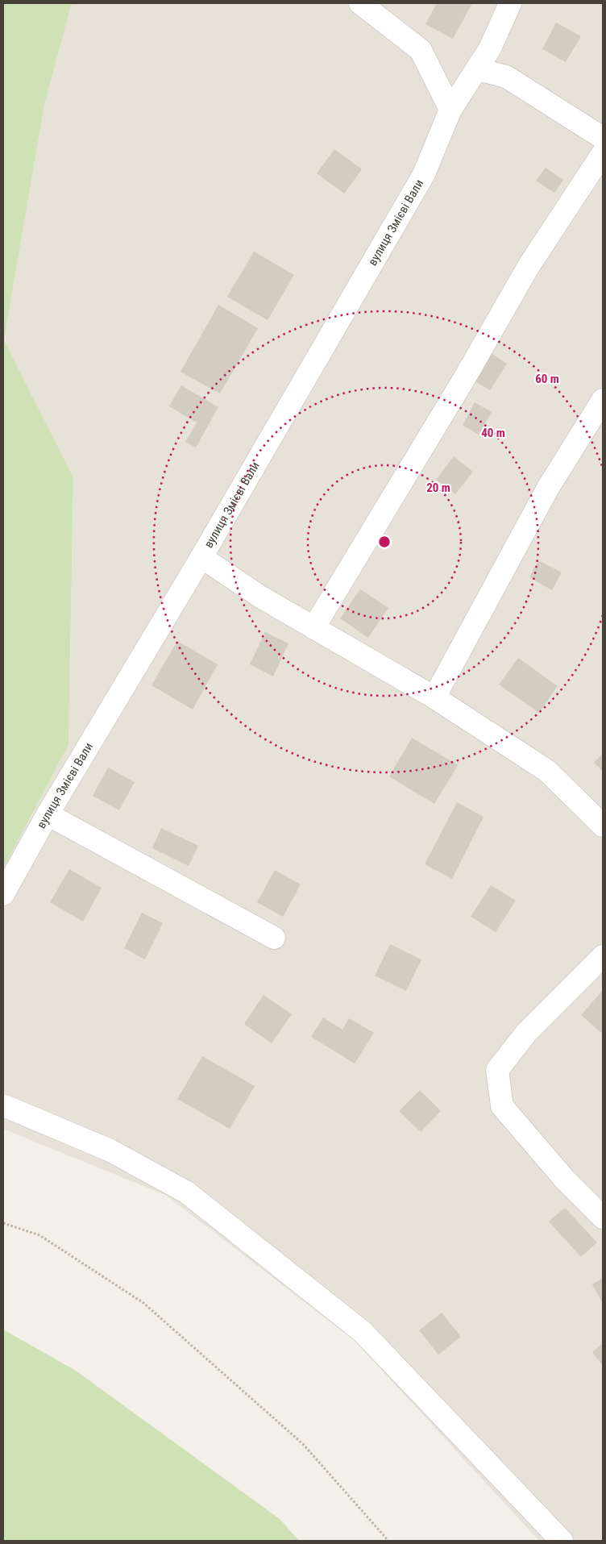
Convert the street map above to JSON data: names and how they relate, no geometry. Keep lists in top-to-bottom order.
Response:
{
  "streets": {
    "street": ["вулиця Змієві Вали"]
  },
  "rings": ["60 m", "40 m", "20 m"]
}
